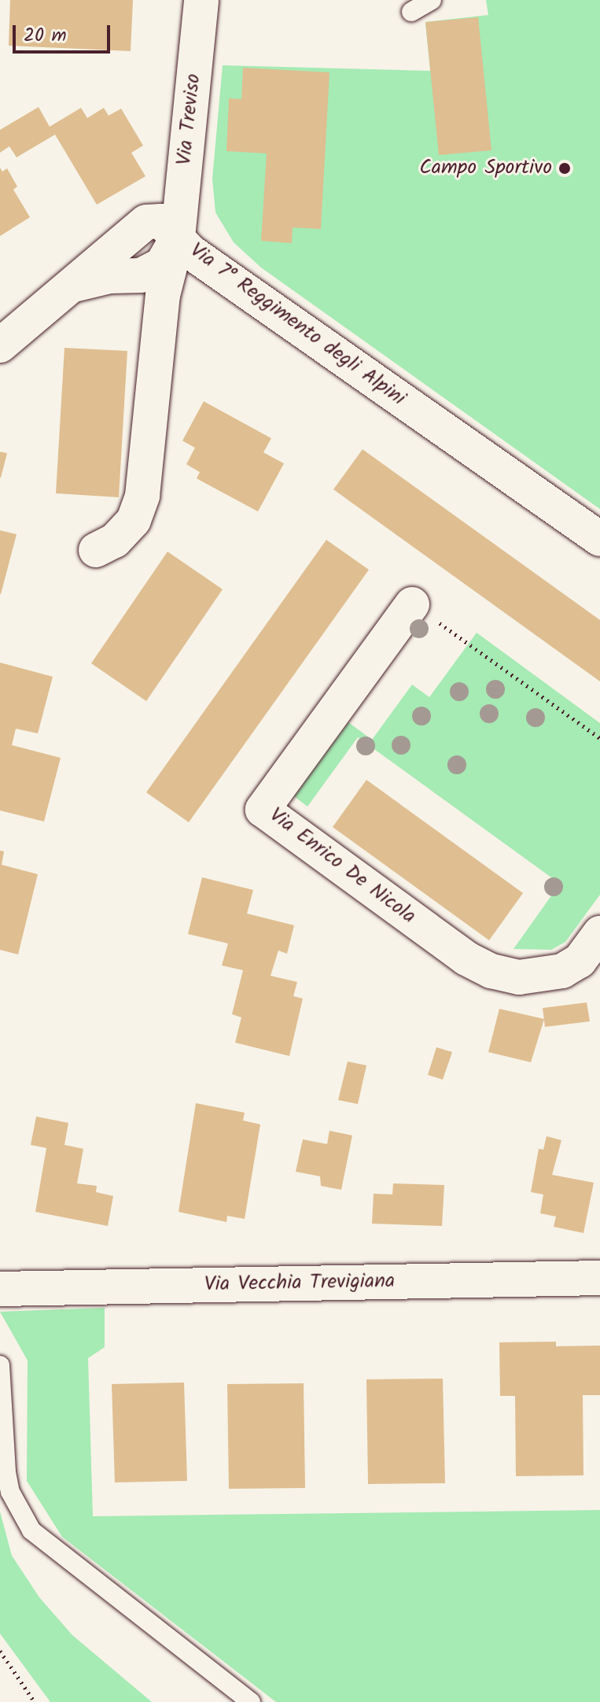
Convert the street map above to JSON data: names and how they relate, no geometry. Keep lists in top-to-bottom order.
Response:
{
  "streets": {
    "street": [
      "Via Treviso",
      "Via 7° Reggimento degli Alpini",
      "Via Enrico De Nicola",
      "Via Vecchia Trevigiana"
    ]
  },
  "crossings": [
    ["Via Treviso", "Via 7° Reggimento degli Alpini"]
  ],
  "places": ["Campo Sportivo"],
  "scale_bar": "20 m"
}
